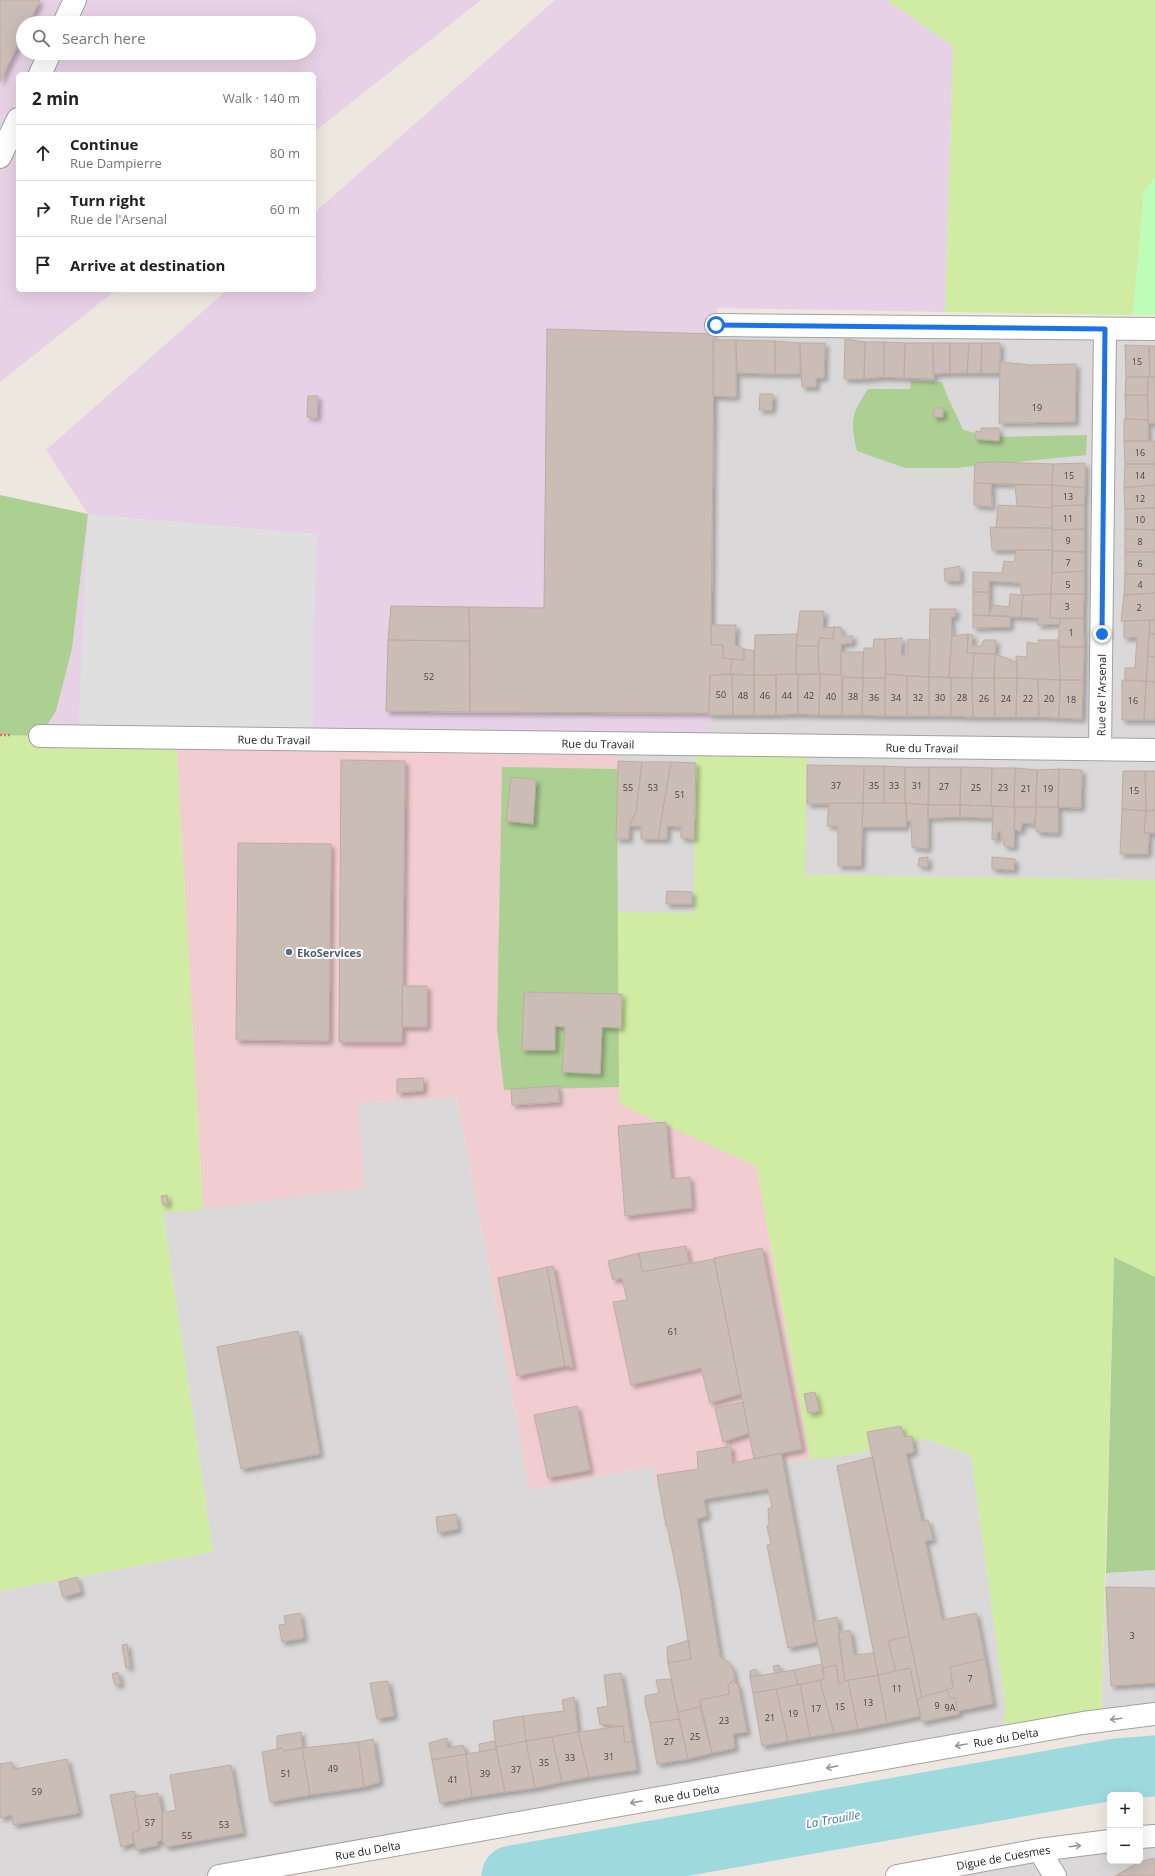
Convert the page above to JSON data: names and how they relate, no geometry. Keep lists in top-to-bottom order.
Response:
{
  "streets": {
    "street": [
      "Rue de l'Arsenal",
      "Rue du Travail",
      "Rue du Delta",
      "Digue de Cuesmes"
    ]
  },
  "crossings": [
    ["Rue de l'Arsenal", "Rue du Travail"]
  ],
  "one_way": ["Rue du Delta"],
  "water": ["La Trouille"],
  "places": ["EkoServices"],
  "house_numbers": [
    "15",
    "19",
    "16",
    "15",
    "14",
    "13",
    "12",
    "11",
    "10",
    "9",
    "8",
    "7",
    "6",
    "5",
    "4",
    "3",
    "2",
    "1",
    "52",
    "50",
    "48",
    "46",
    "44",
    "42",
    "40",
    "38",
    "36",
    "34",
    "32",
    "30",
    "28",
    "26",
    "24",
    "22",
    "20",
    "18",
    "16",
    "37",
    "35",
    "33",
    "31",
    "27",
    "55",
    "53",
    "25",
    "23",
    "21",
    "19",
    "15",
    "51",
    "61",
    "3",
    "7",
    "11",
    "13",
    "9",
    "15",
    "9A",
    "17",
    "19",
    "21",
    "23",
    "25",
    "27",
    "31",
    "33",
    "35",
    "49",
    "37",
    "51",
    "39",
    "41",
    "59",
    "57",
    "53",
    "55"
  ],
  "page": {
    "search": "Search here",
    "heading": ["2 min", "Walk · 140 m"],
    "list": [
      ["Continue", "Rue Dampierre", "80 m"],
      ["Turn right", "Rue de l'Arsenal", "60 m"],
      "Arrive at destination"
    ],
    "map_buttons": ["+", "−"]
  }
}
